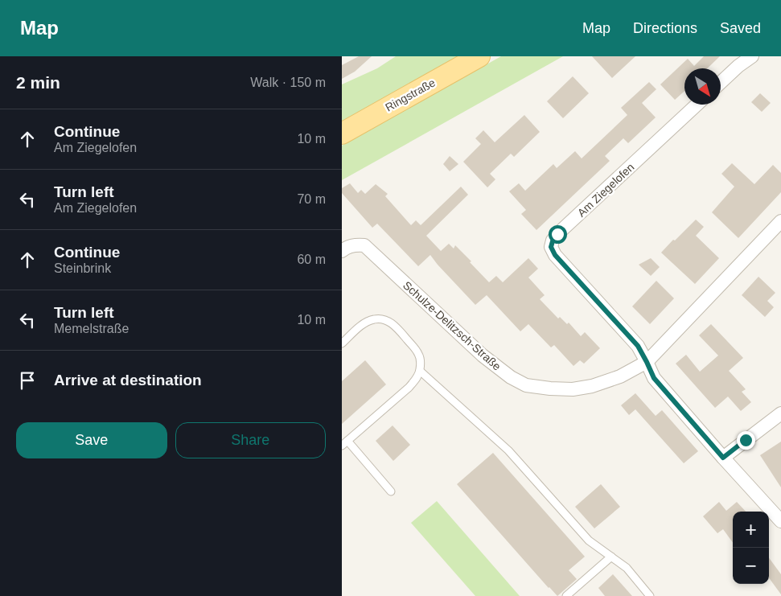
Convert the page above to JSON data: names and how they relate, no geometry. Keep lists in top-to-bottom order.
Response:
{
  "streets": {
    "main road": ["Ringstraße"],
    "street": ["Am Ziegelofen", "Schulze-Delitzsch-Straße"]
  },
  "crossings": [
    ["Am Ziegelofen", "Schulze-Delitzsch-Straße"]
  ],
  "north": "bottom right",
  "page": {
    "header": "Map",
    "nav": ["Map", "Directions", "Saved"],
    "heading": ["2 min", "Walk · 150 m"],
    "list": [
      ["Continue", "Am Ziegelofen", "10 m"],
      ["Turn left", "Am Ziegelofen", "70 m"],
      ["Continue", "Steinbrink", "60 m"],
      ["Turn left", "Memelstraße", "10 m"],
      "Arrive at destination"
    ],
    "buttons": ["Save", "Share"],
    "map_buttons": ["+", "−"]
  }
}
